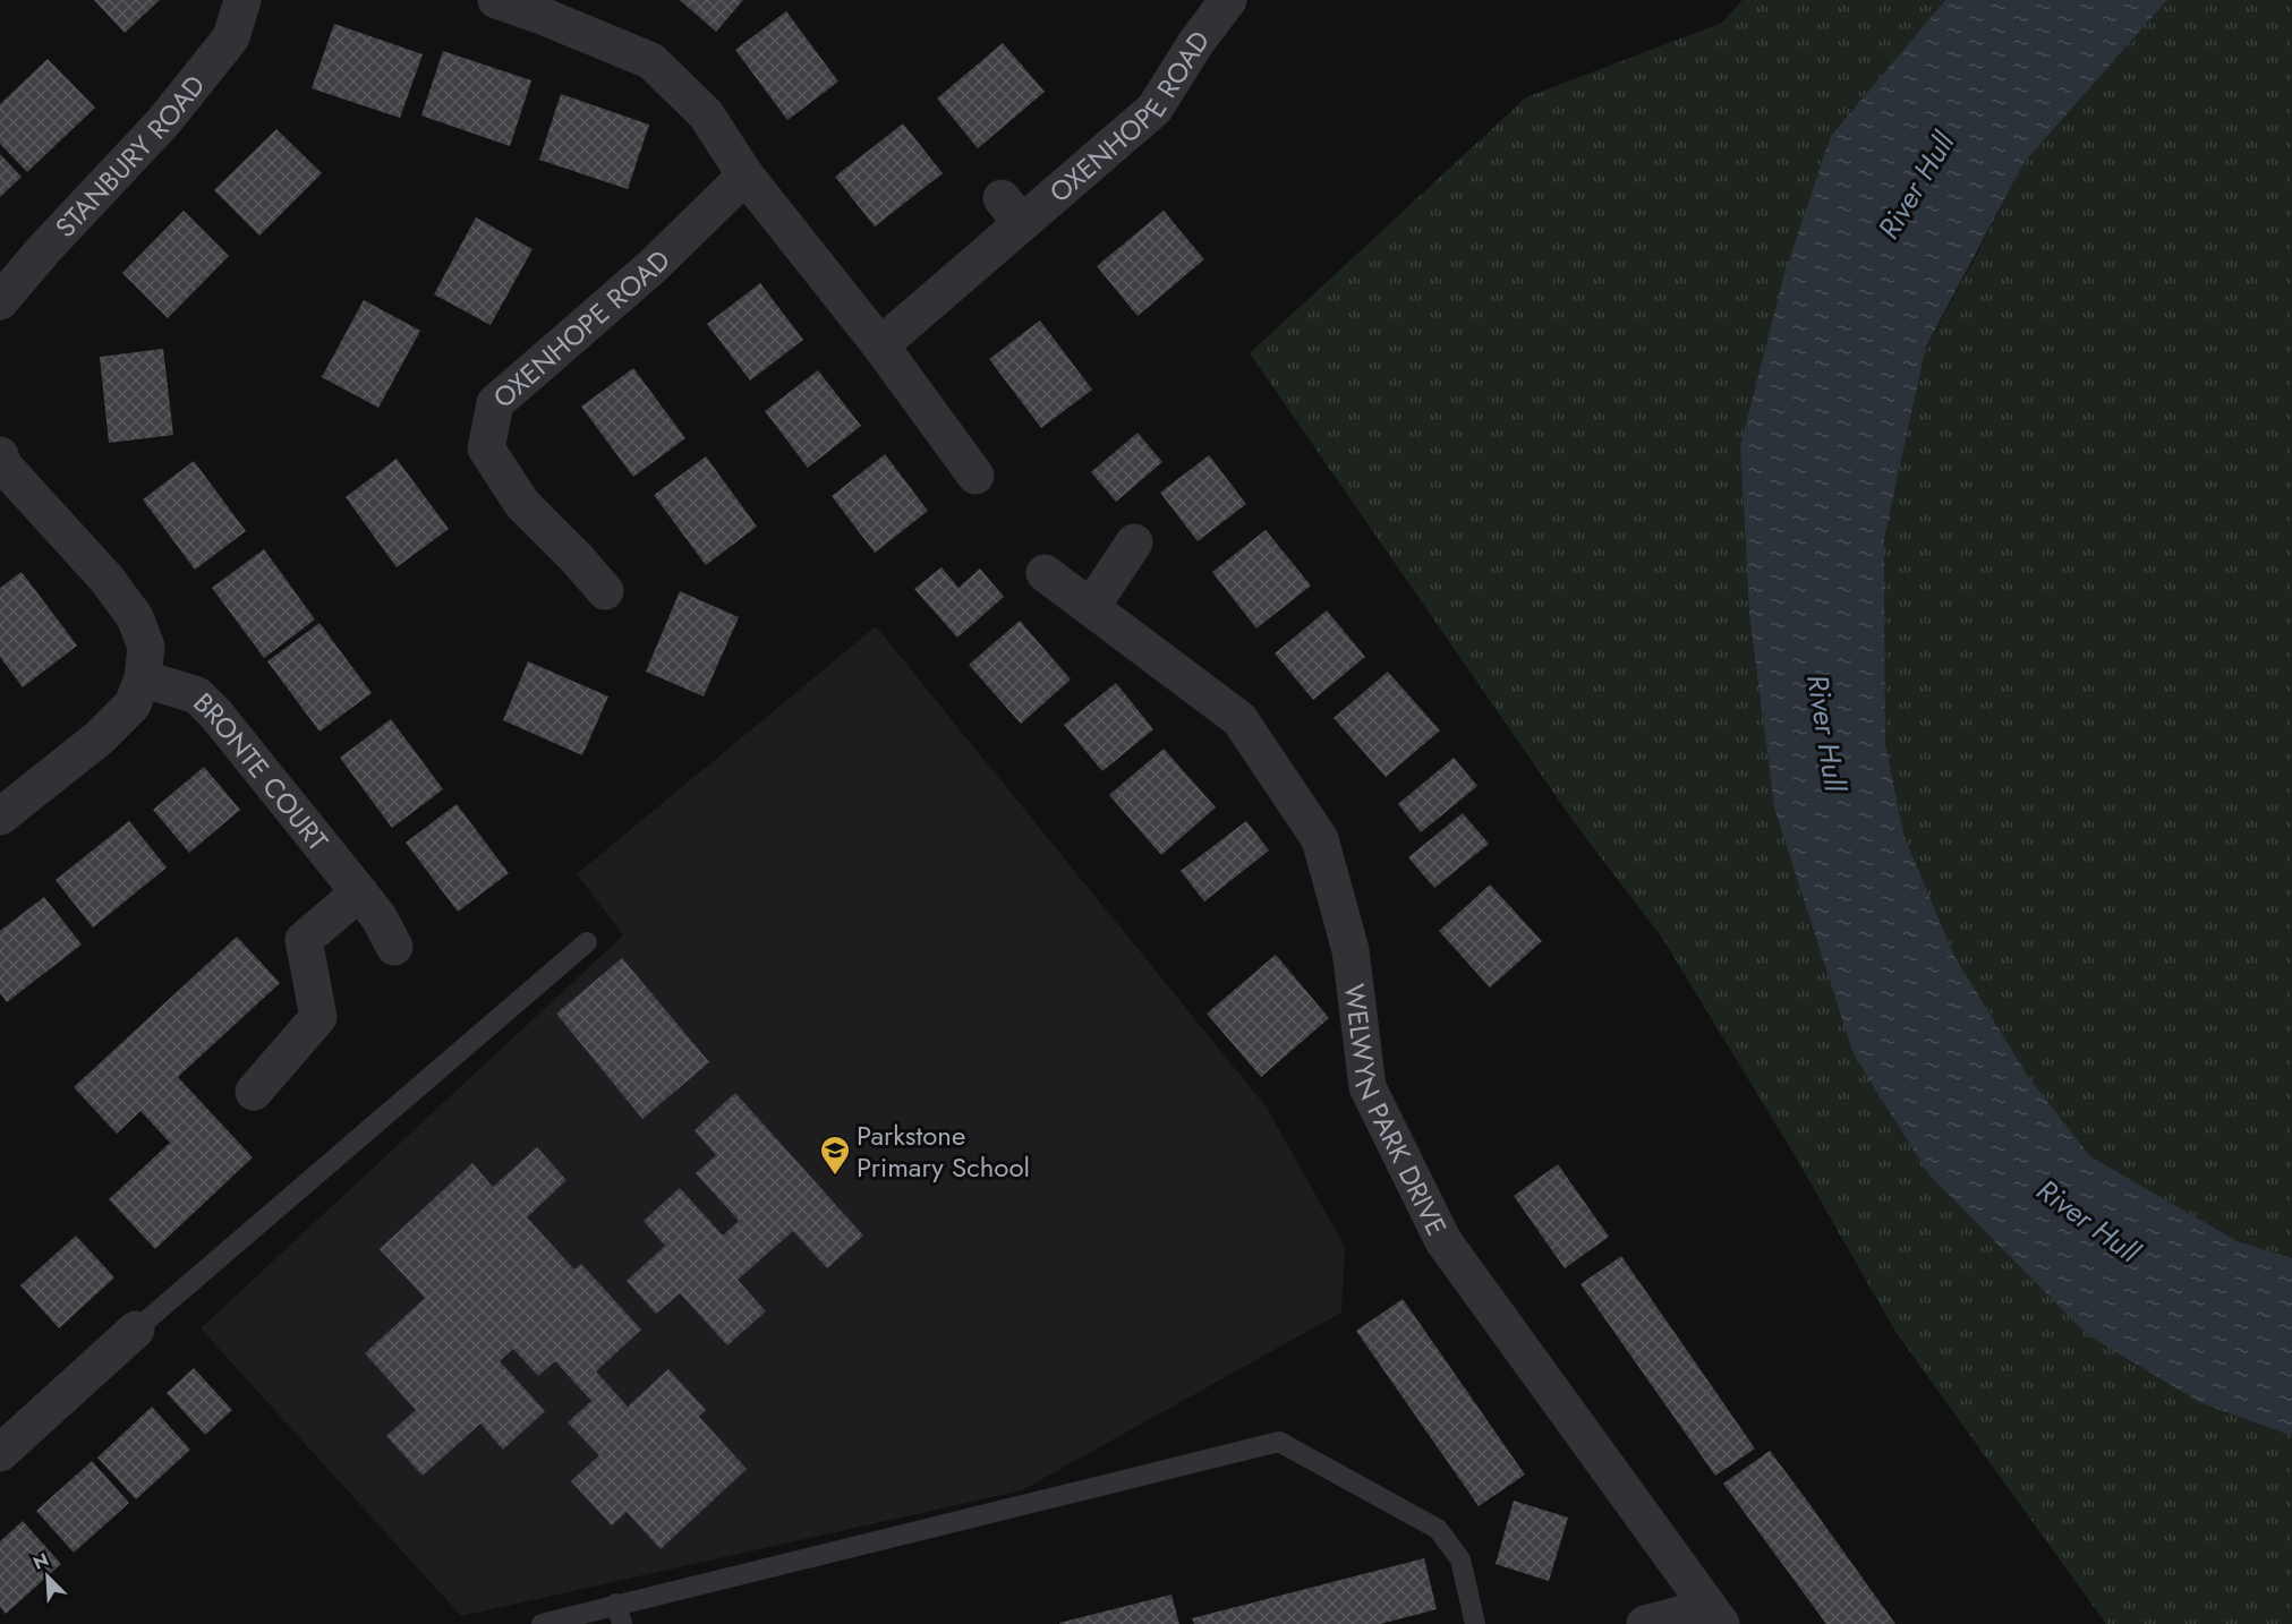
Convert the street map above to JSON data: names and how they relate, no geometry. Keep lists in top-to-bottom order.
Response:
{
  "streets": {
    "street": [
      "OXENHOPE ROAD",
      "STANBURY ROAD",
      "BRONTE COURT",
      "WELWYN PARK DRIVE"
    ]
  },
  "water": ["River Hull"],
  "places": {
    "school or university": ["Parkstone Primary School"]
  },
  "north": "top left"
}
